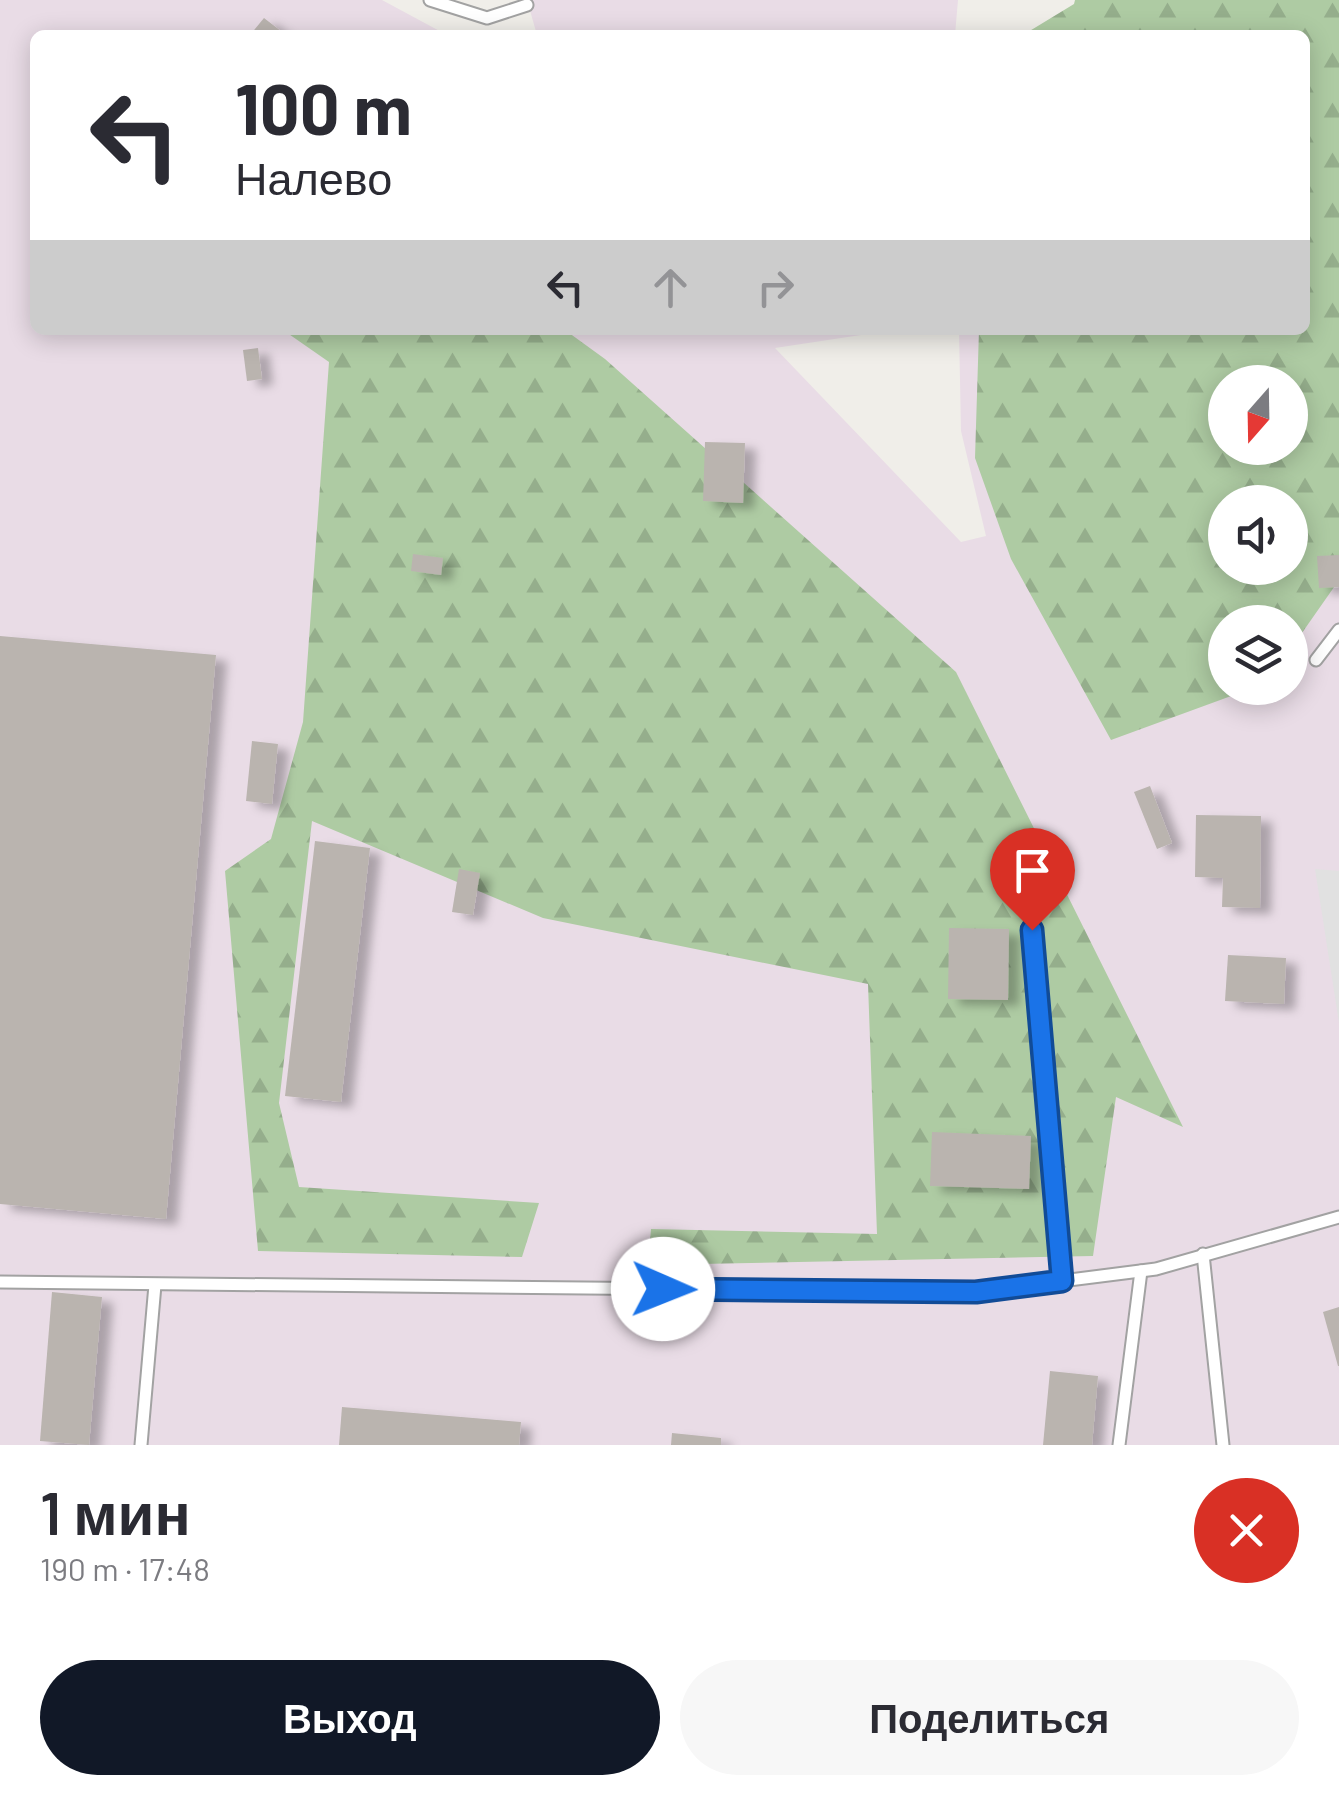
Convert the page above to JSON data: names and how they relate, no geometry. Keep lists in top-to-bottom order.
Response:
{
  "north": "bottom",
  "page": {
    "turn": ["100 m", "Налево"],
    "heading": ["1 мин", "190 m · 17:48"],
    "buttons": ["Выход", "Поделиться"]
  }
}
